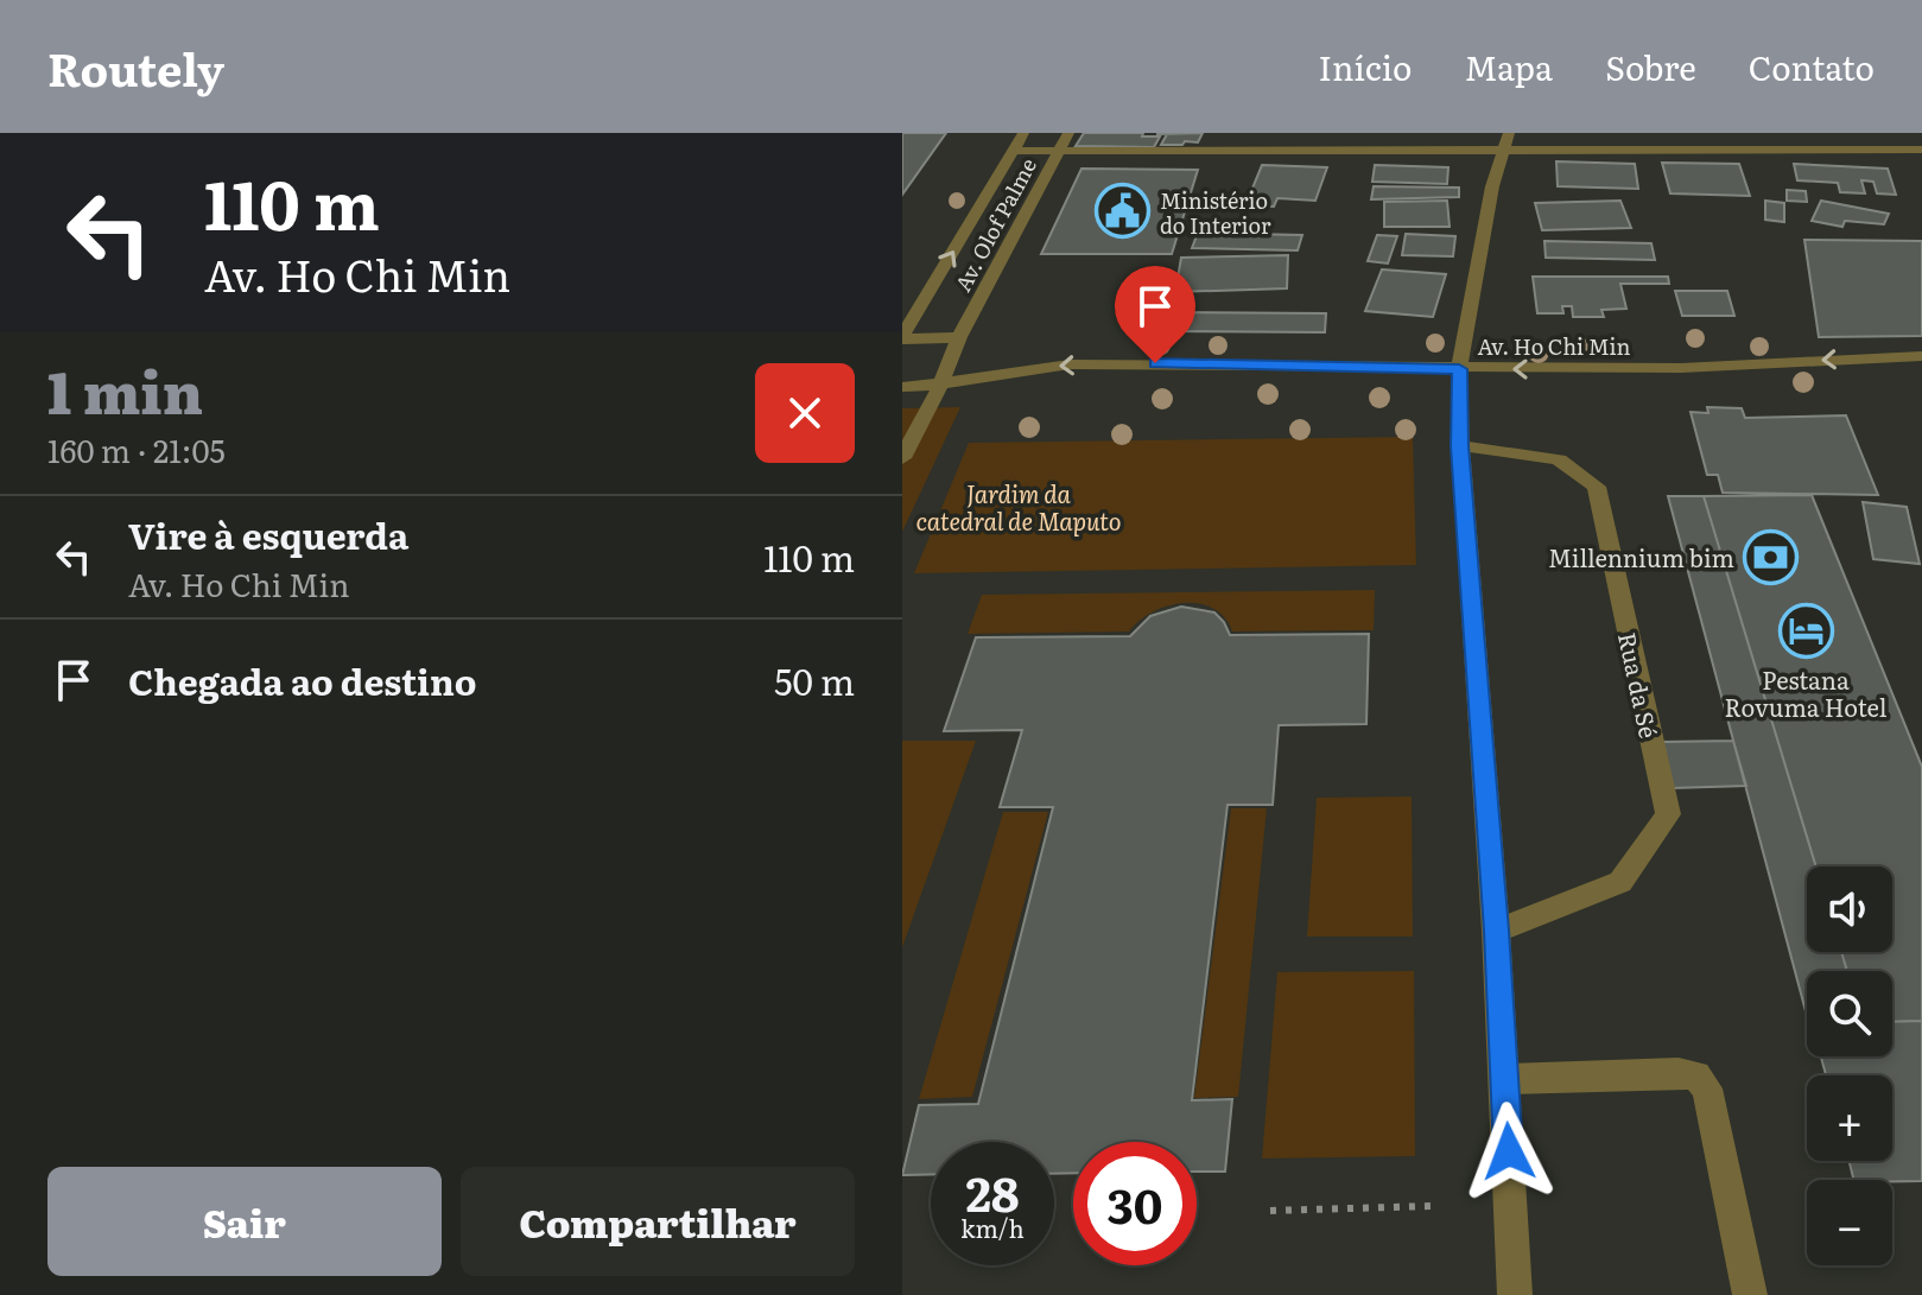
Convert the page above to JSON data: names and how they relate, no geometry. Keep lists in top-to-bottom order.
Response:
{
  "streets": {
    "street": ["Av. Olof Palme", "Av. Ho Chi Min", "Rua da Sé"]
  },
  "crossings": [
    ["Av. Olof Palme", "Av. Ho Chi Min"]
  ],
  "one_way": ["Av. Ho Chi Min"],
  "parks": ["Jardim da catedral de Maputo"],
  "places": {
    "public building": ["Ministério do Interior"],
    "bank": ["Millennium bim"],
    "hotel": ["Pestana Rovuma Hotel"]
  },
  "page": {
    "header": "Routely",
    "nav": [
      "Início",
      "Mapa",
      "Sobre",
      "Contato"
    ],
    "turn": ["110 m", "Av. Ho Chi Min"],
    "heading": ["1 min", "160 m · 21:05"],
    "list": [
      {
        "name": "Vire à esquerda",
        "note": "Av. Ho Chi Min",
        "value": "110 m"
      },
      {
        "name": "Chegada ao destino",
        "value": "50 m"
      }
    ],
    "map_buttons": ["+", "−"],
    "speed": "28 km/h",
    "limit": "30",
    "buttons": ["Sair", "Compartilhar"]
  }
}
